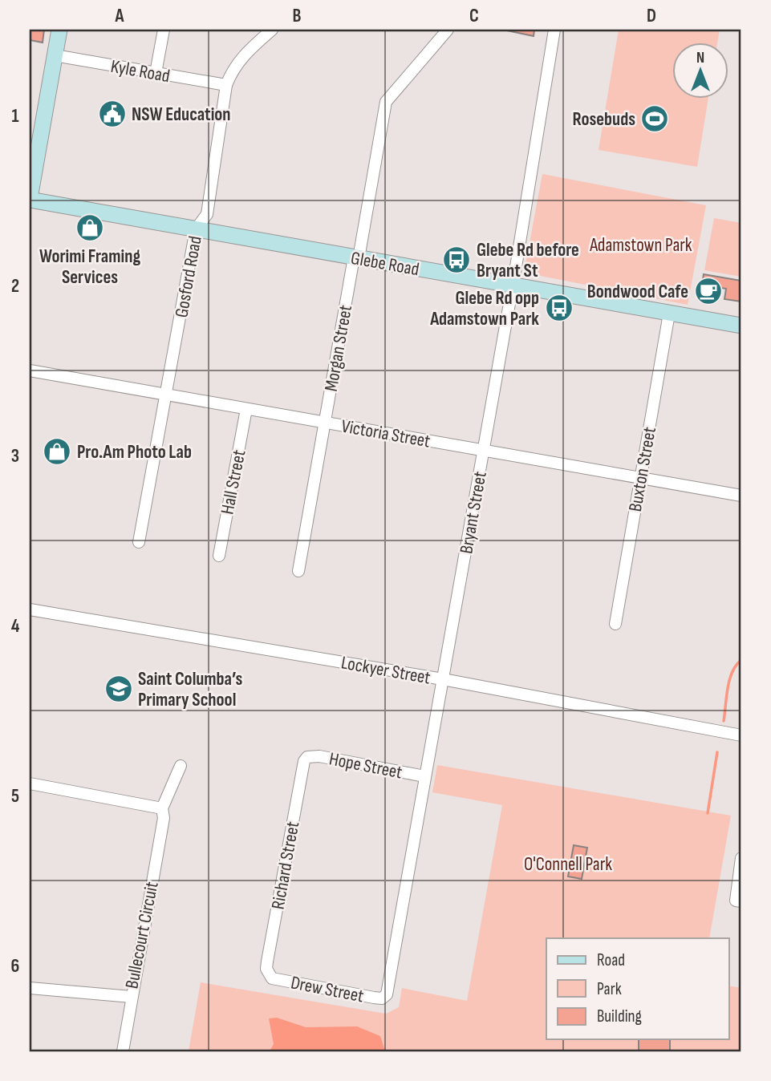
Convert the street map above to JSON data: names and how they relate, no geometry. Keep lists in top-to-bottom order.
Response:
{
  "streets": {
    "main road": ["Glebe Road"],
    "street": [
      "Kyle Road",
      "Gosford Road",
      "Morgan Street",
      "Victoria Street",
      "Buxton Street",
      "Hall Street",
      "Bryant Street",
      "Lockyer Street",
      "Hope Street",
      "Richard Street",
      "Bullecourt Circuit",
      "Drew Street"
    ]
  },
  "crossings": [
    ["Kyle Road", "Gosford Road"],
    ["Glebe Road", "Gosford Road"],
    ["Glebe Road", "Morgan Street"],
    ["Glebe Road", "Buxton Street"],
    ["Glebe Road", "Bryant Street"],
    ["Gosford Road", "Victoria Street"],
    ["Morgan Street", "Victoria Street"],
    ["Victoria Street", "Buxton Street"],
    ["Victoria Street", "Hall Street"],
    ["Victoria Street", "Bryant Street"],
    ["Bryant Street", "Lockyer Street"],
    ["Bryant Street", "Hope Street"],
    ["Bryant Street", "Drew Street"],
    ["Hope Street", "Richard Street"],
    ["Richard Street", "Drew Street"]
  ],
  "parks": ["Adamstown Park", "O'Connell Park"],
  "places": {
    "public building": ["NSW Education"],
    "sports": ["Rosebuds"],
    "shop": ["Worimi Framing Services", "Pro.Am Photo Lab"],
    "bus stop": ["Glebe Rd before Bryant St", "Glebe Rd opp Adamstown Park"],
    "cafe": ["Bondwood Cafe"],
    "school or university": ["Saint Columba’s Primary School"]
  },
  "legend": ["Road", "Park", "Building"],
  "north": "top",
  "grid": {
    "columns": [
      "A",
      "B",
      "C",
      "D"
    ],
    "rows": [
      "1",
      "2",
      "3",
      "4",
      "5",
      "6"
    ]
  }
}
